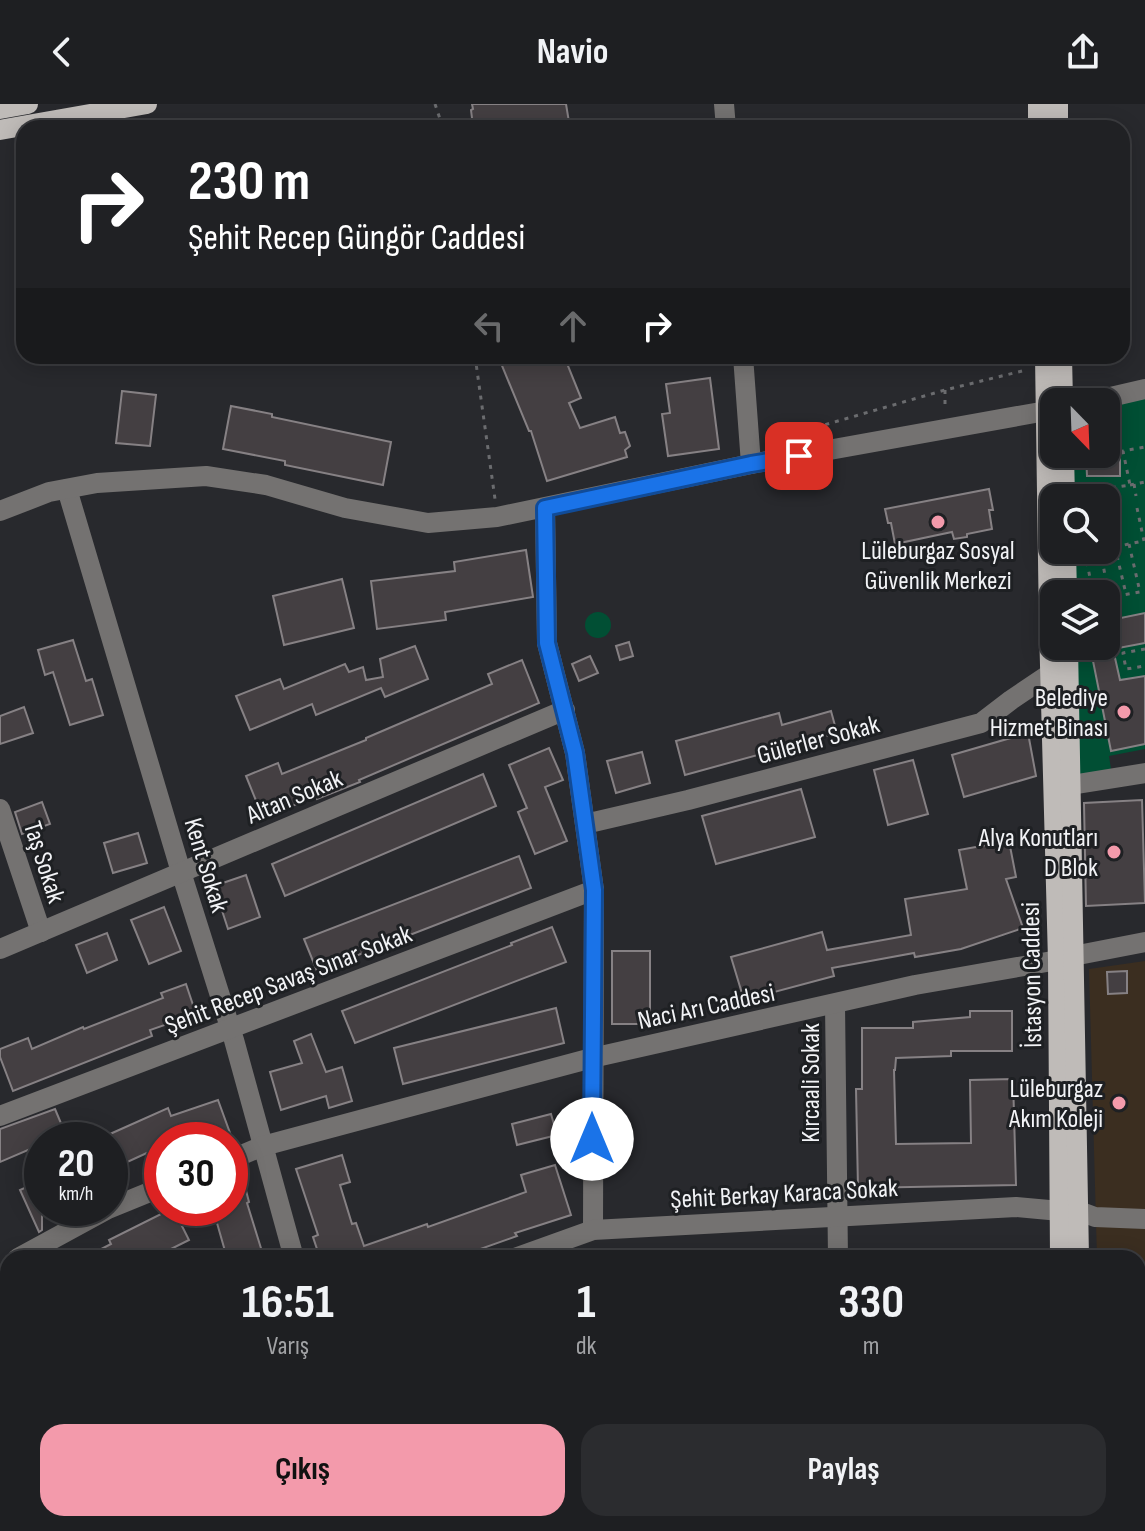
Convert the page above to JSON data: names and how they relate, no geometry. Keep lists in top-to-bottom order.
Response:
{
  "streets": {
    "main road": ["İstasyon Caddesi"],
    "street": [
      "Gülerler Sokak",
      "Altan Sokak",
      "Taş Sokak",
      "Kent Sokak",
      "Şehit Recep Savaş Sınar Sokak",
      "Naci Arı Caddesi",
      "Kırcaali Sokak",
      "Şehit Berkay Karaca Sokak"
    ]
  },
  "crossings": [
    ["Gülerler Sokak", "İstasyon Caddesi"],
    ["Altan Sokak", "Taş Sokak"],
    ["Altan Sokak", "Kent Sokak"],
    ["Kent Sokak", "Şehit Recep Savaş Sınar Sokak"],
    ["Kent Sokak", "Naci Arı Caddesi"],
    ["İstasyon Caddesi", "Naci Arı Caddesi"],
    ["İstasyon Caddesi", "Şehit Berkay Karaca Sokak"],
    ["Naci Arı Caddesi", "Kırcaali Sokak"],
    ["Kırcaali Sokak", "Şehit Berkay Karaca Sokak"]
  ],
  "places": [
    "Lüleburgaz Sosyal Güvenlik Merkezi",
    "Belediye Hizmet Binası",
    "Alya Konutları D Blok",
    "Lüleburgaz Akım Koleji"
  ],
  "north": "bottom right",
  "page": {
    "header": "Navio",
    "turn": ["230 m", "Şehit Recep Güngör Caddesi"],
    "speed": "20 km/h",
    "limit": "30",
    "eta": [
      "16:51",
      "Varış",
      "1",
      "dk",
      "330",
      "m"
    ],
    "buttons": ["Çıkış", "Paylaş"]
  }
}
